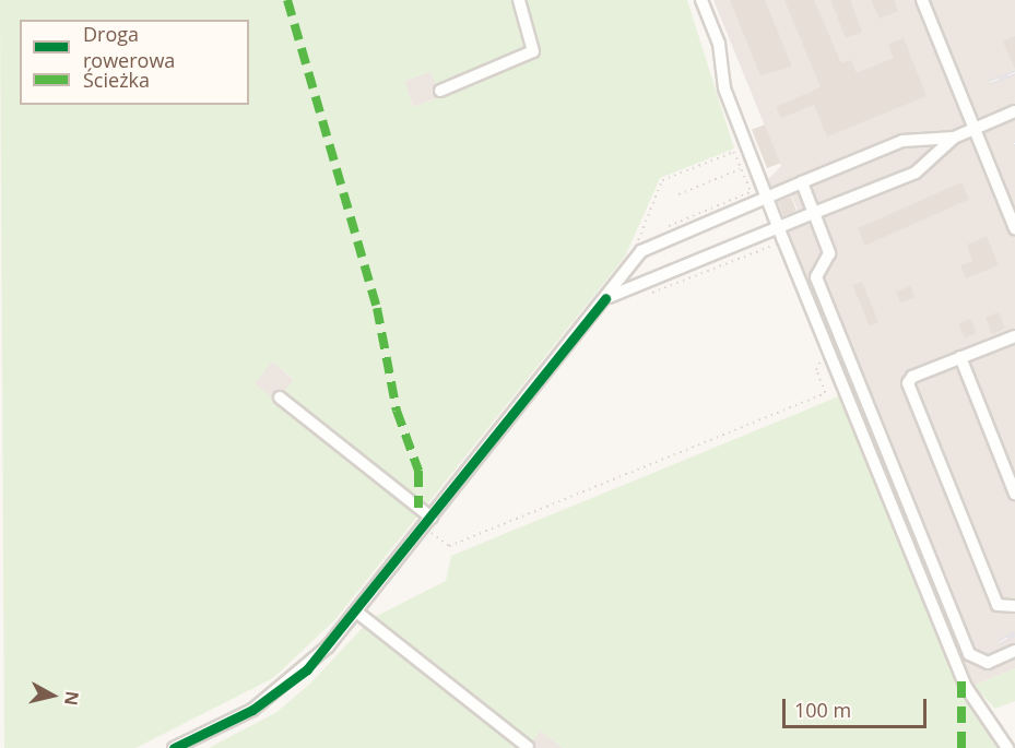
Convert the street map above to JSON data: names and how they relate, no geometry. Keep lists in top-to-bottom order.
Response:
{
  "legend": ["Droga rowerowa", "Ścieżka"],
  "scale_bar": "100 m",
  "north": "right"
}
